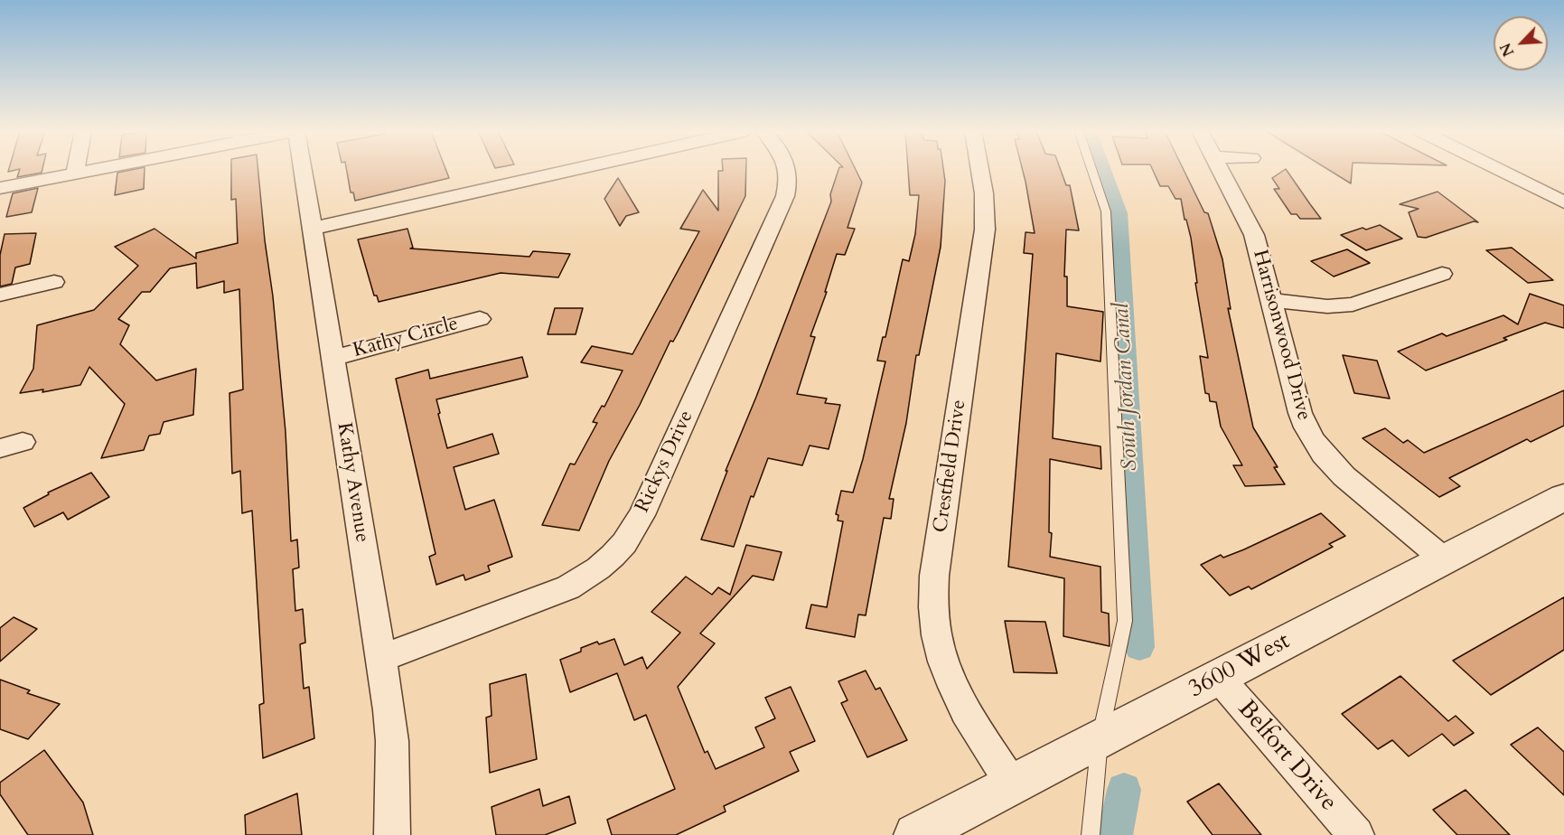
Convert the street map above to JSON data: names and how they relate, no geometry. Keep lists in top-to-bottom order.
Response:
{
  "streets": {
    "street": [
      "Harrisonwood Drive",
      "Kathy Circle",
      "Rickys Drive",
      "Crestfield Drive",
      "Kathy Avenue",
      "3600 West",
      "Belfort Drive"
    ]
  },
  "crossings": [
    ["Harrisonwood Drive", "3600 West"],
    ["Kathy Circle", "Kathy Avenue"],
    ["Rickys Drive", "Kathy Avenue"],
    ["Crestfield Drive", "3600 West"],
    ["3600 West", "Belfort Drive"]
  ],
  "water": ["South Jordan Canal"],
  "north": "bottom left"
}
